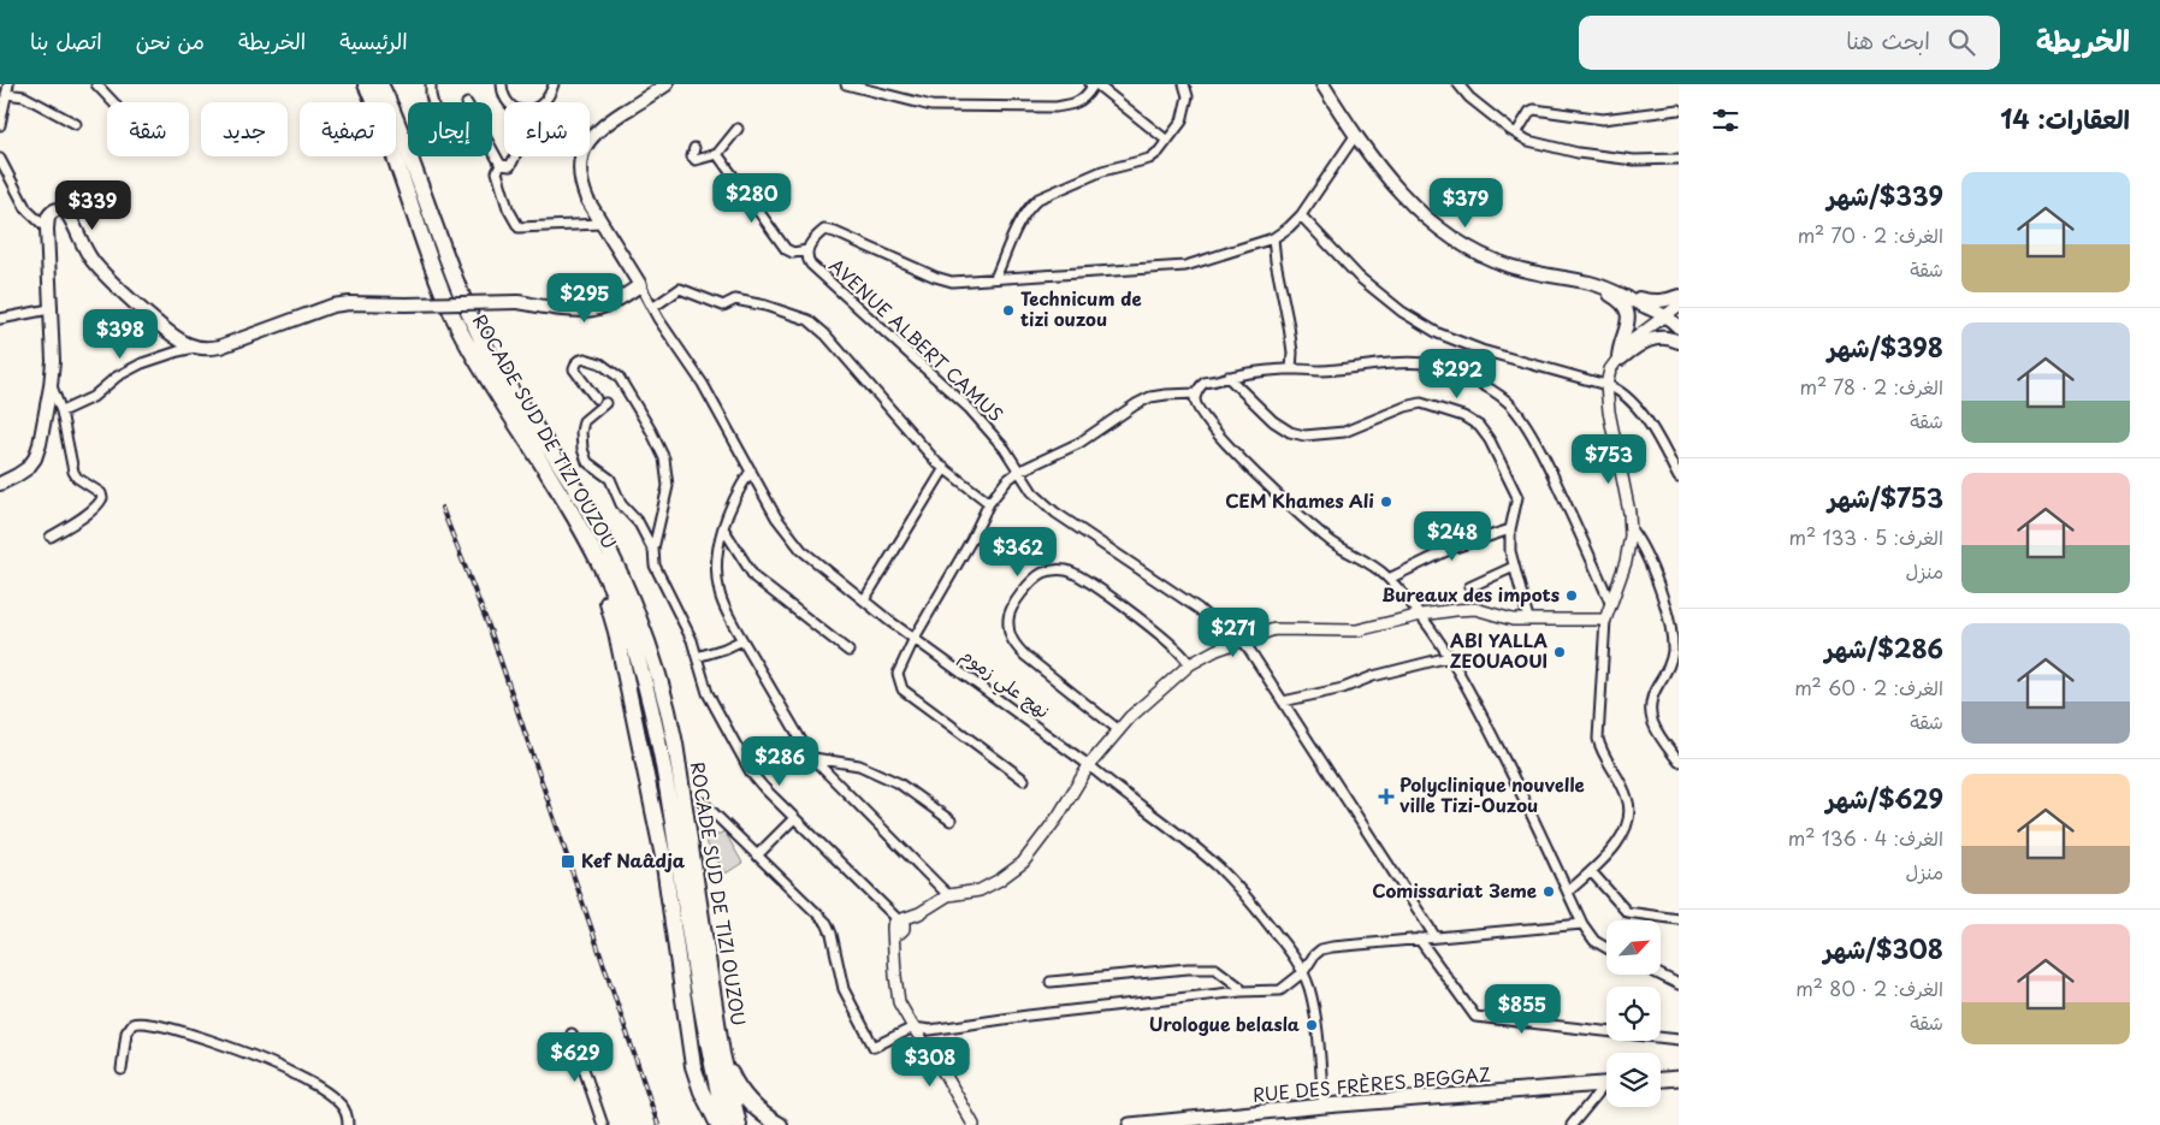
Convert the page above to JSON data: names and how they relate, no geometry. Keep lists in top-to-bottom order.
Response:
{
  "streets": {
    "highway": ["ROCADE SUD DE TIZI OUZOU"],
    "main road": ["RUE DES FRÈRES BEGGAZ"],
    "street": ["AVENUE ALBERT CAMUS", "نهج علي زموم"]
  },
  "crossings": [
    ["نهج علي زموم", "RUE DES FRÈRES BEGGAZ"]
  ],
  "places": {
    "other": [
      "Technicum de tizi ouzou",
      "CEM Khames Ali",
      "Bureaux des impots",
      "ABI YALLA ZEOUAOUI",
      "Comissariat 3eme",
      "Urologue belasla"
    ],
    "health": ["Polyclinique nouvelle ville Tizi-Ouzou"],
    "transit": ["Kef Naâdja"]
  },
  "north": "top right",
  "page": {
    "header": "الخريطة",
    "search": "ابحث هنا",
    "nav": [
      "الرئيسية",
      "الخريطة",
      "من نحن",
      "اتصل بنا"
    ],
    "heading": "العقارات: 14",
    "chip": [
      "شراء",
      "إيجار",
      "تصفية",
      "جديد",
      "شقة"
    ],
    "list": [
      {
        "name": "$339/شهر",
        "note": "الغرف: 2 · 70 m² · شقة"
      },
      {
        "name": "$398/شهر",
        "note": "الغرف: 2 · 78 m² · شقة"
      },
      {
        "name": "$753/شهر",
        "note": "الغرف: 5 · 133 m² · منزل"
      },
      {
        "name": "$286/شهر",
        "note": "الغرف: 2 · 60 m² · شقة"
      },
      {
        "name": "$629/شهر",
        "note": "الغرف: 4 · 136 m² · منزل"
      },
      {
        "name": "$308/شهر",
        "note": "الغرف: 2 · 80 m² · شقة"
      }
    ],
    "price": [
      "$280",
      "$379",
      "$339",
      "$295",
      "$398",
      "$292",
      "$753",
      "$248",
      "$362",
      "$271",
      "$286",
      "$855",
      "$629",
      "$308"
    ]
  }
}
